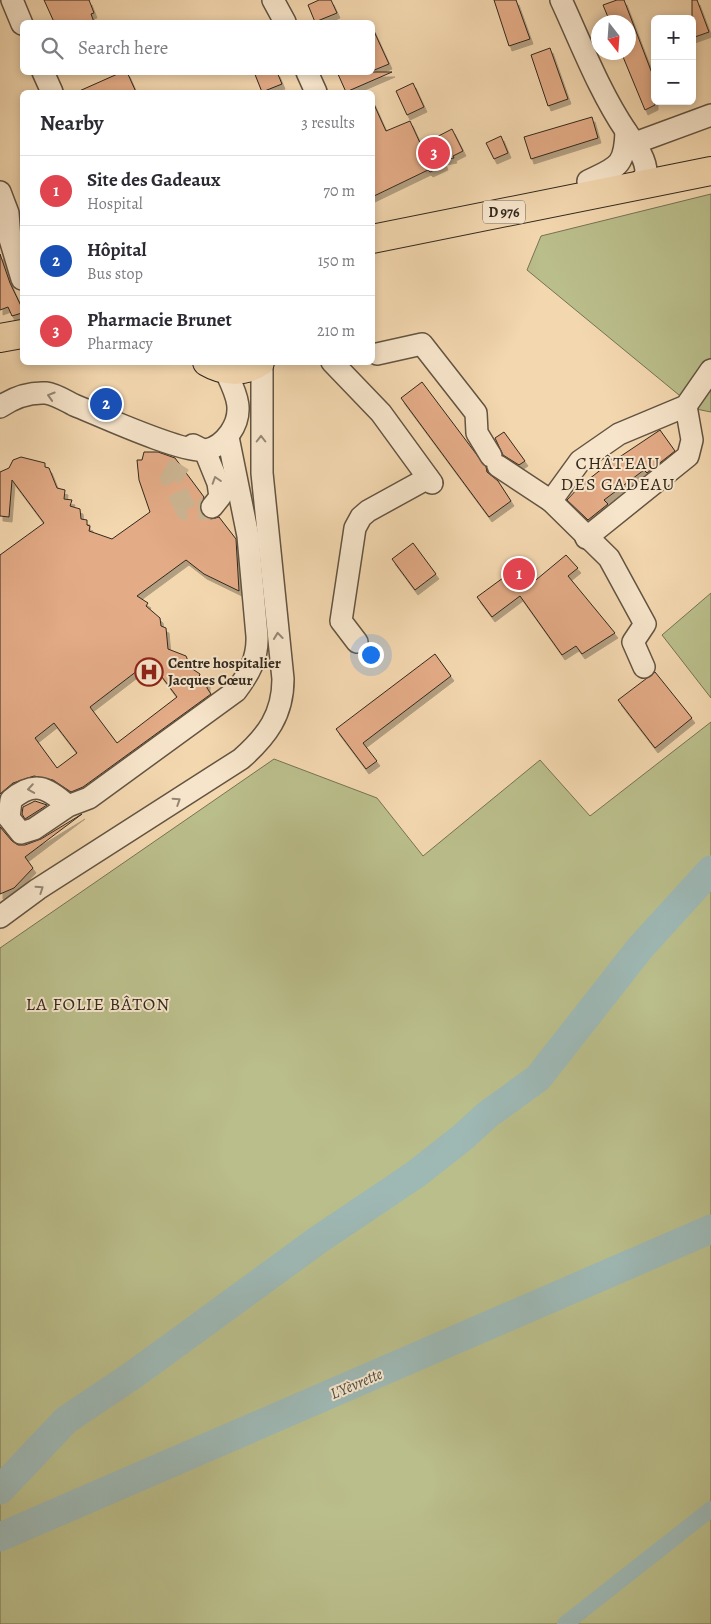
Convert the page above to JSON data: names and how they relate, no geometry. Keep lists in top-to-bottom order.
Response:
{
  "streets": {
    "main road": ["D 976"]
  },
  "districts": ["CHÂTEAU DES GADEAU", "LA FOLIE BÂTON"],
  "water": ["L'Yèvrette"],
  "places": {
    "hospital": ["Centre hospitalier Jacques Cœur"]
  },
  "north": "bottom",
  "page": {
    "map_buttons": ["+", "−"],
    "search": "Search here",
    "heading": ["Nearby", "3 results"],
    "pins": ["3", "2", "1"],
    "list": [
      {
        "mark": "1",
        "name": "Site des Gadeaux",
        "note": "Hospital",
        "value": "70 m"
      },
      {
        "mark": "2",
        "name": "Hôpital",
        "note": "Bus stop",
        "value": "150 m"
      },
      {
        "mark": "3",
        "name": "Pharmacie Brunet",
        "note": "Pharmacy",
        "value": "210 m"
      }
    ]
  }
}
